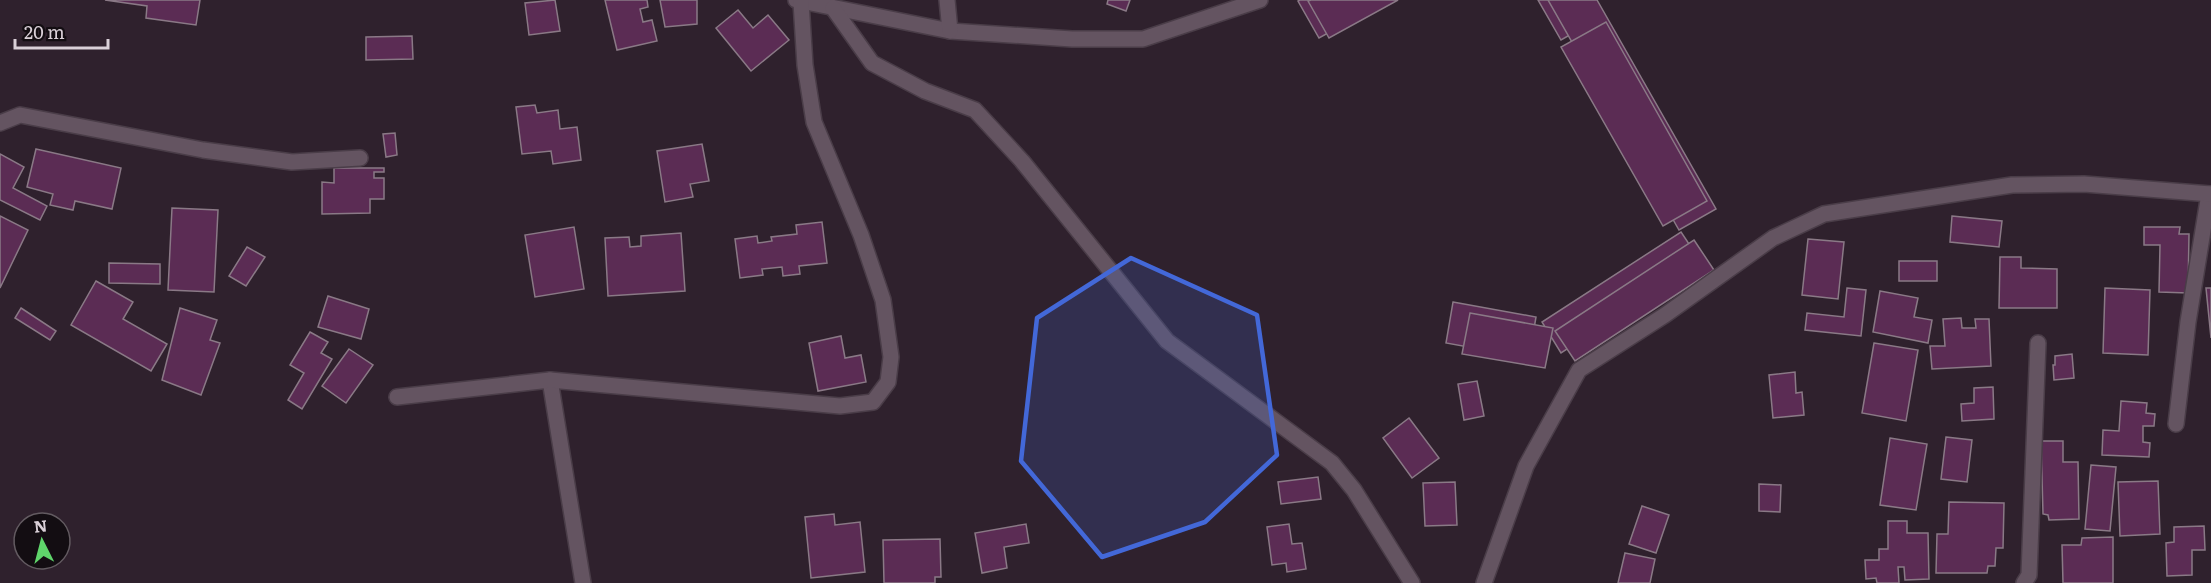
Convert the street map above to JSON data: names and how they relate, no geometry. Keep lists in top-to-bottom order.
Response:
{
  "scale_bar": "20 m",
  "north": "top"
}
